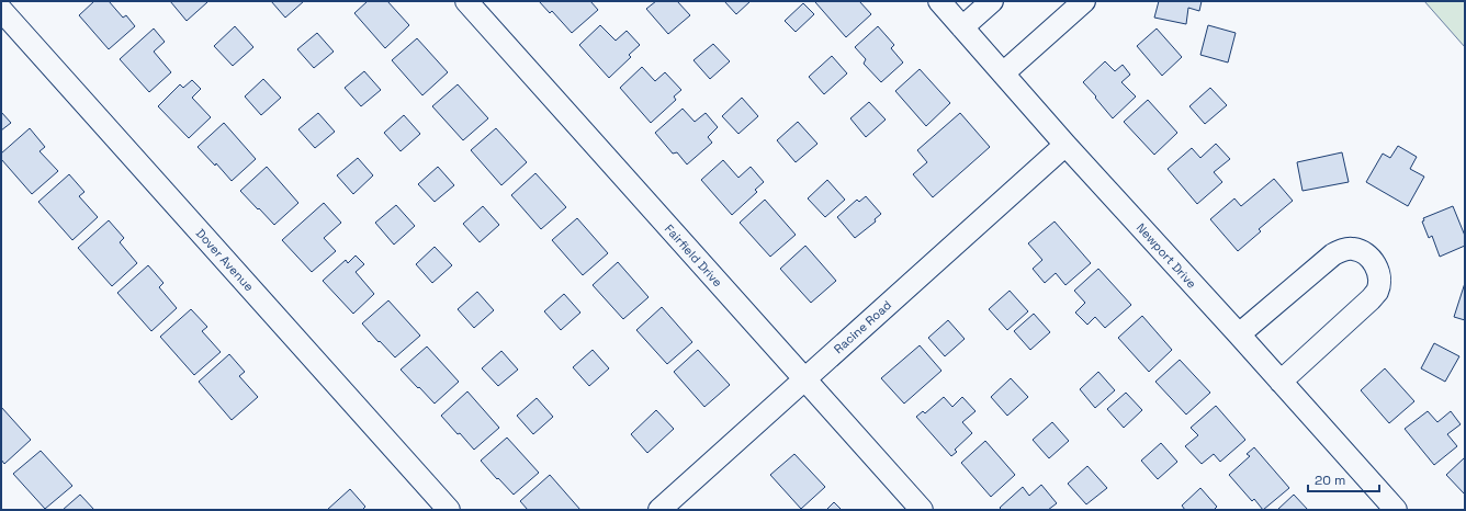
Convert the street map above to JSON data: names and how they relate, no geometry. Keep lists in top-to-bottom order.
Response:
{
  "streets": {
    "street": [
      "Fairfield Drive",
      "Newport Drive",
      "Dover Avenue",
      "Racine Road"
    ]
  },
  "crossings": [
    ["Fairfield Drive", "Racine Road"],
    ["Newport Drive", "Racine Road"]
  ],
  "scale_bar": "20 m"
}
